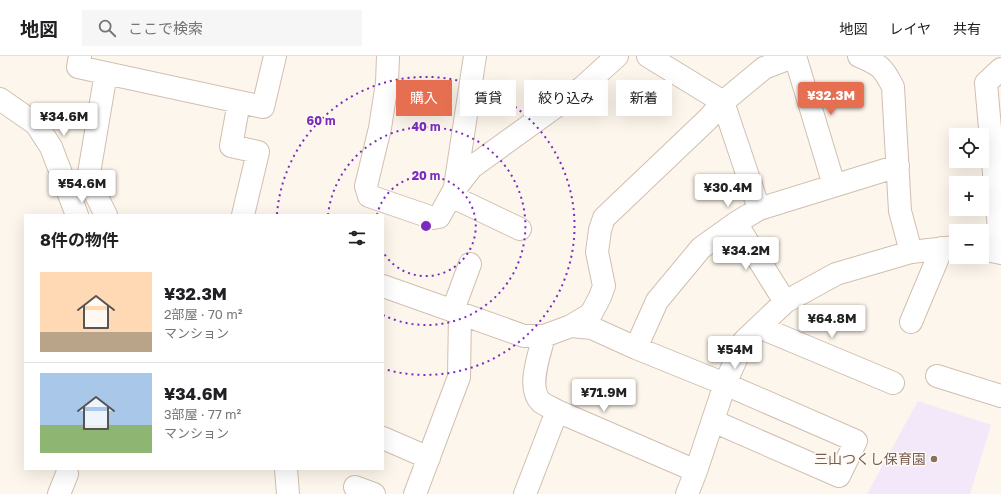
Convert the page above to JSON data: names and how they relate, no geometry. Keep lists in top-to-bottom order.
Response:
{
  "places": ["三山つくし保育園"],
  "page": {
    "header": "地図",
    "search": "ここで検索",
    "nav": ["地図", "レイヤ", "共有"],
    "chip": [
      "購入",
      "賃貸",
      "絞り込み",
      "新着"
    ],
    "price": [
      "¥32.3M",
      "¥34.6M",
      "¥54.6M",
      "¥30.4M",
      "¥34.2M",
      "¥64.8M",
      "¥54M",
      "¥71.9M"
    ],
    "map_buttons": ["+", "−"],
    "heading": "8件の物件",
    "list": [
      {
        "name": "¥32.3M",
        "note": "2部屋 · 70 m² · マンション"
      },
      {
        "name": "¥34.6M",
        "note": "3部屋 · 77 m² · マンション"
      }
    ]
  },
  "rings": ["60 m", "40 m", "20 m"]
}
